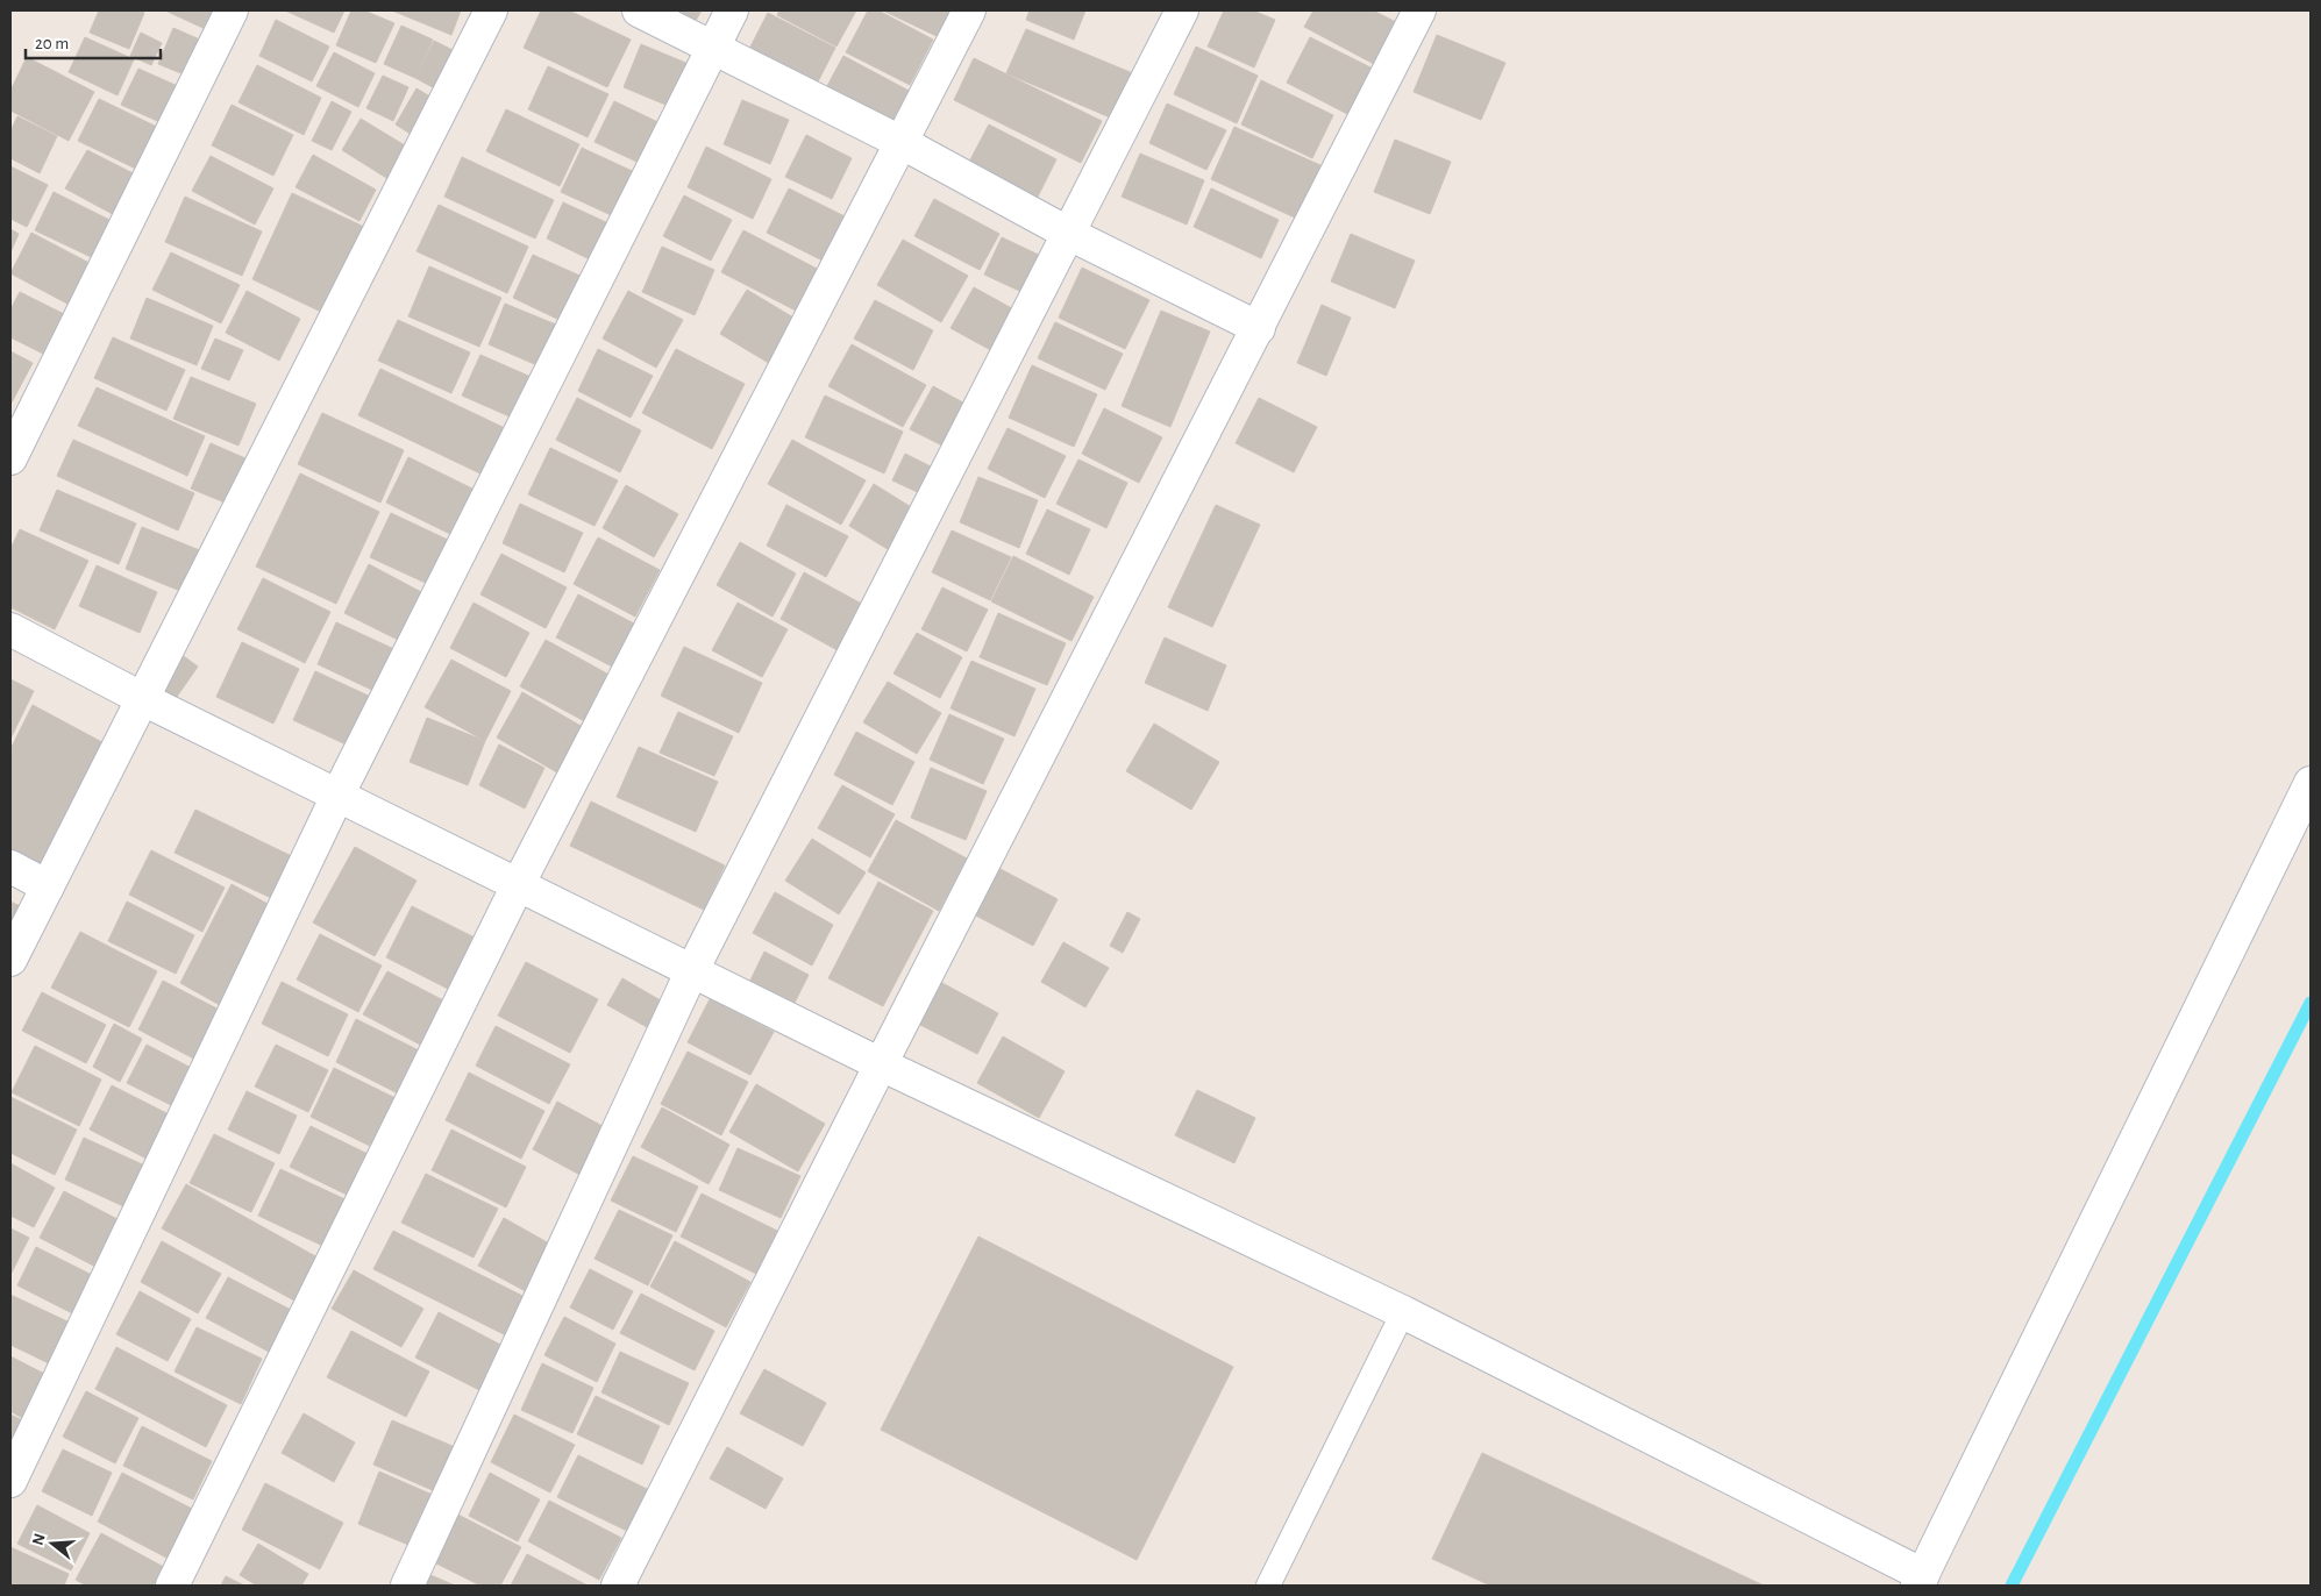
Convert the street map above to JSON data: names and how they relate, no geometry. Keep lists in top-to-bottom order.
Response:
{
  "scale_bar": "20 m",
  "north": "left"
}
